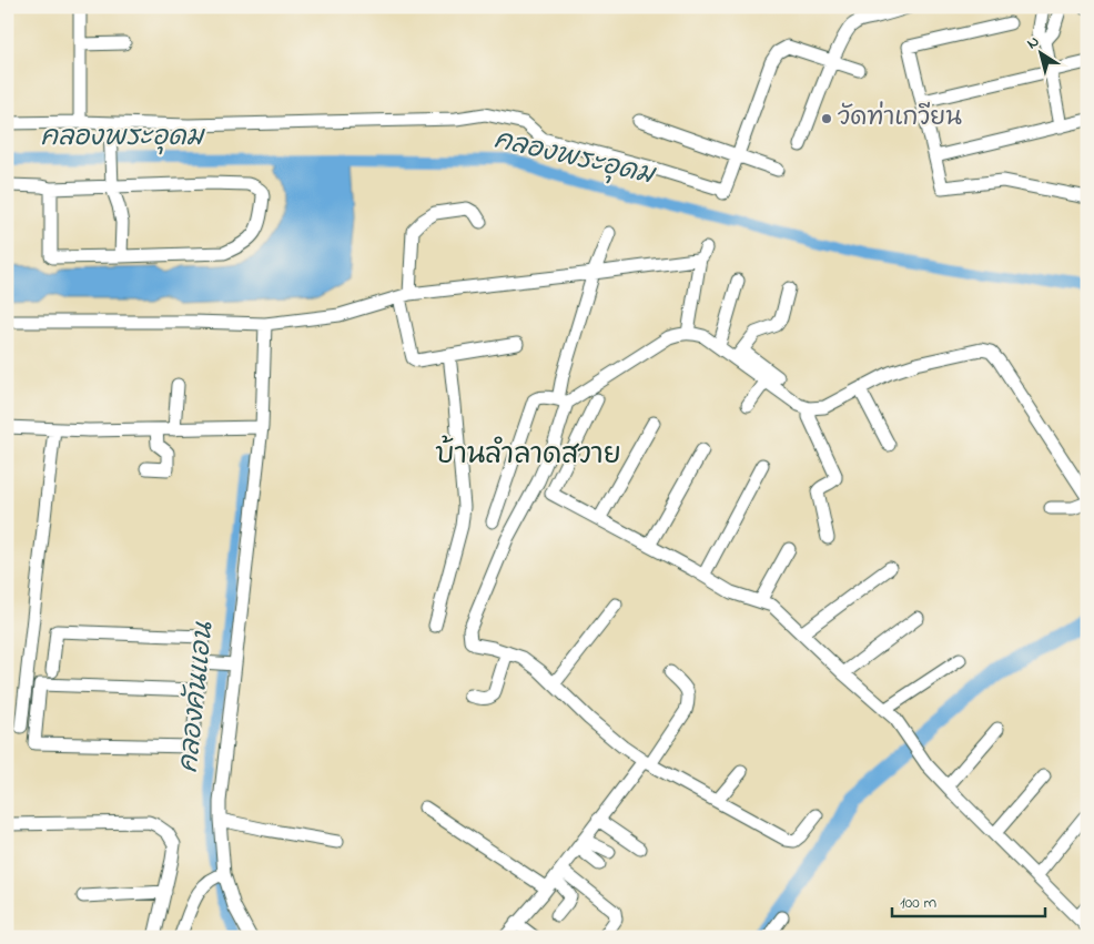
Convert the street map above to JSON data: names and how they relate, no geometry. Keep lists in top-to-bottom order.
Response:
{
  "districts": ["บ้านลำลาดสวาย"],
  "water": ["คลองพระอุดม", "คลองคันแอน"],
  "places": ["วัดท่าเกวียน"],
  "scale_bar": "100 m",
  "north": "top left"
}
